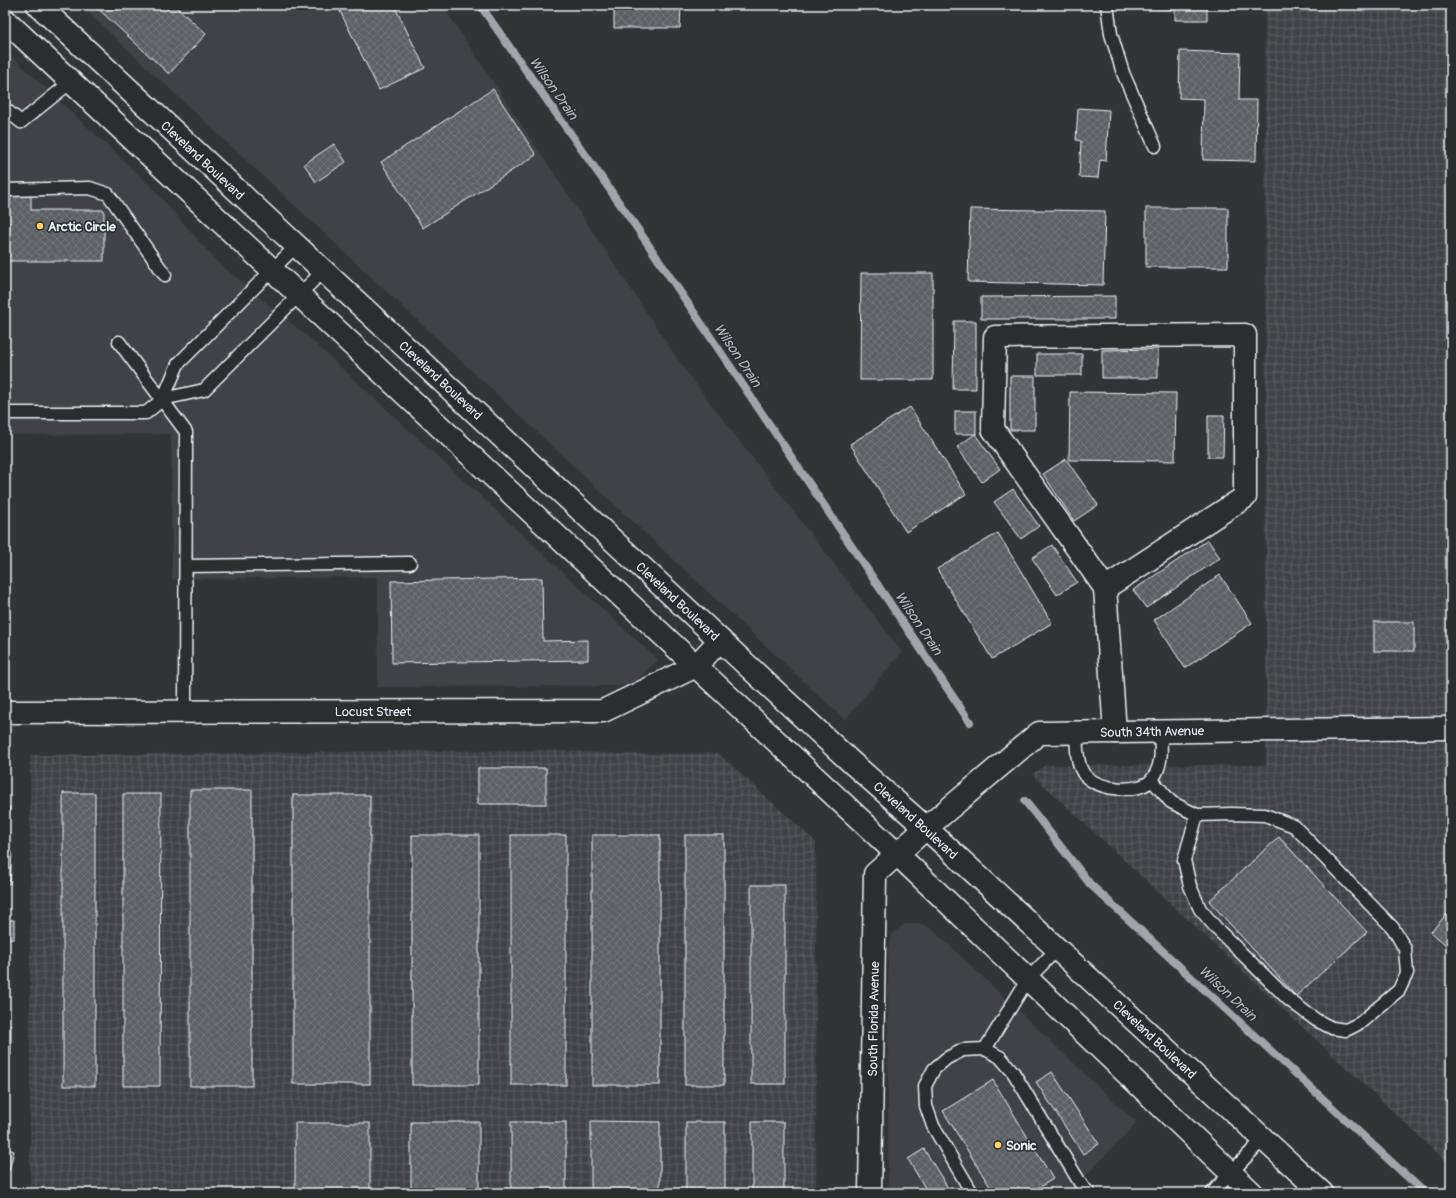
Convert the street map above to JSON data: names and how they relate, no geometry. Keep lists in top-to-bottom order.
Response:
{
  "streets": {
    "main road": [
      "Cleveland Boulevard",
      "Locust Street",
      "South 34th Avenue",
      "South Florida Avenue"
    ]
  },
  "crossings": [
    ["Cleveland Boulevard", "Locust Street"],
    ["Cleveland Boulevard", "South 34th Avenue"],
    ["South 34th Avenue", "South Florida Avenue"]
  ],
  "water": ["Wilson Drain"],
  "places": ["Arctic Circle", "Sonic"]
}
